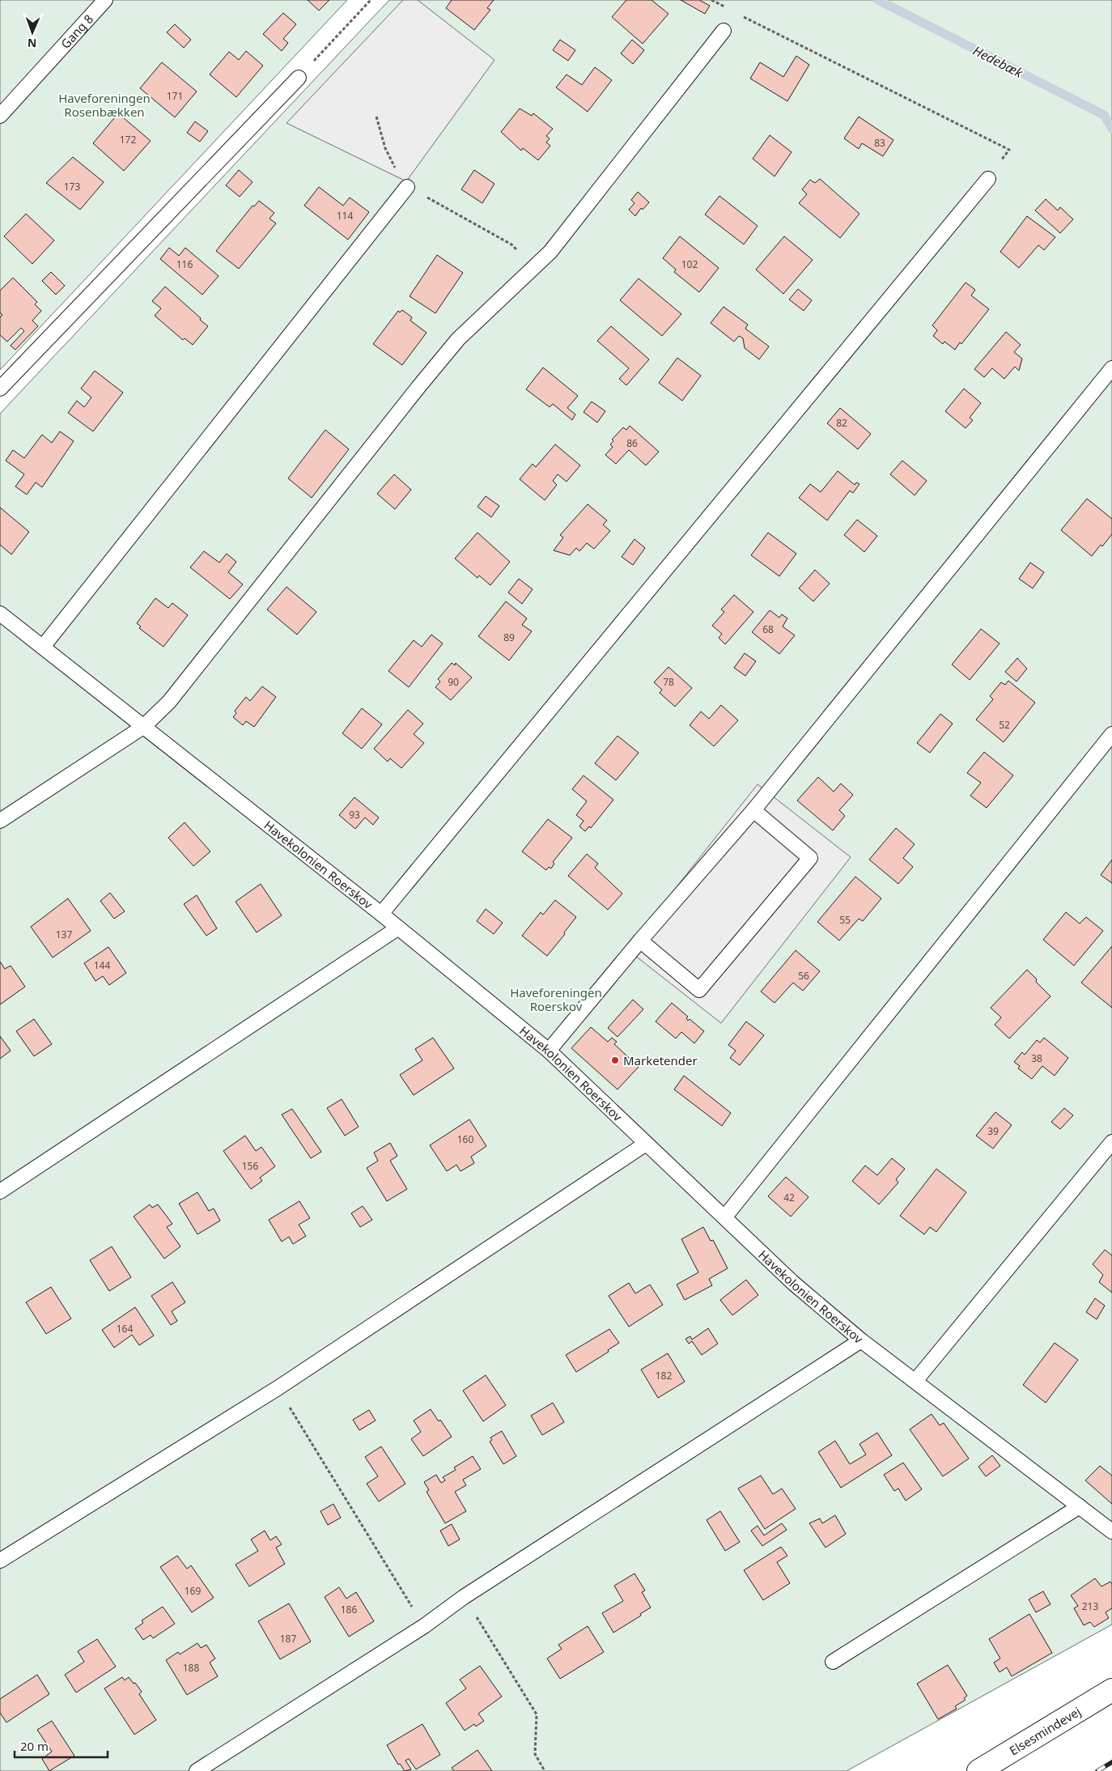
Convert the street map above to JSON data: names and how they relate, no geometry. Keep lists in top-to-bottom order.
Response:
{
  "streets": {
    "street": ["Elsesmindevej"],
    "lane": ["Gang 8", "Havekolonien Roerskov"]
  },
  "water": ["Hedebæk"],
  "parks": ["Haveforeningen Rosenbækken", "Haveforeningen Roerskov"],
  "places": ["Marketender"],
  "house_numbers": [
    "171",
    "172",
    "83",
    "173",
    "114",
    "116",
    "102",
    "82",
    "86",
    "68",
    "89",
    "90",
    "78",
    "52",
    "93",
    "55",
    "137",
    "144",
    "56",
    "38",
    "39",
    "160",
    "156",
    "42",
    "164",
    "182",
    "169",
    "213",
    "186",
    "187",
    "188"
  ],
  "scale_bar": "20 m",
  "north": "bottom"
}
